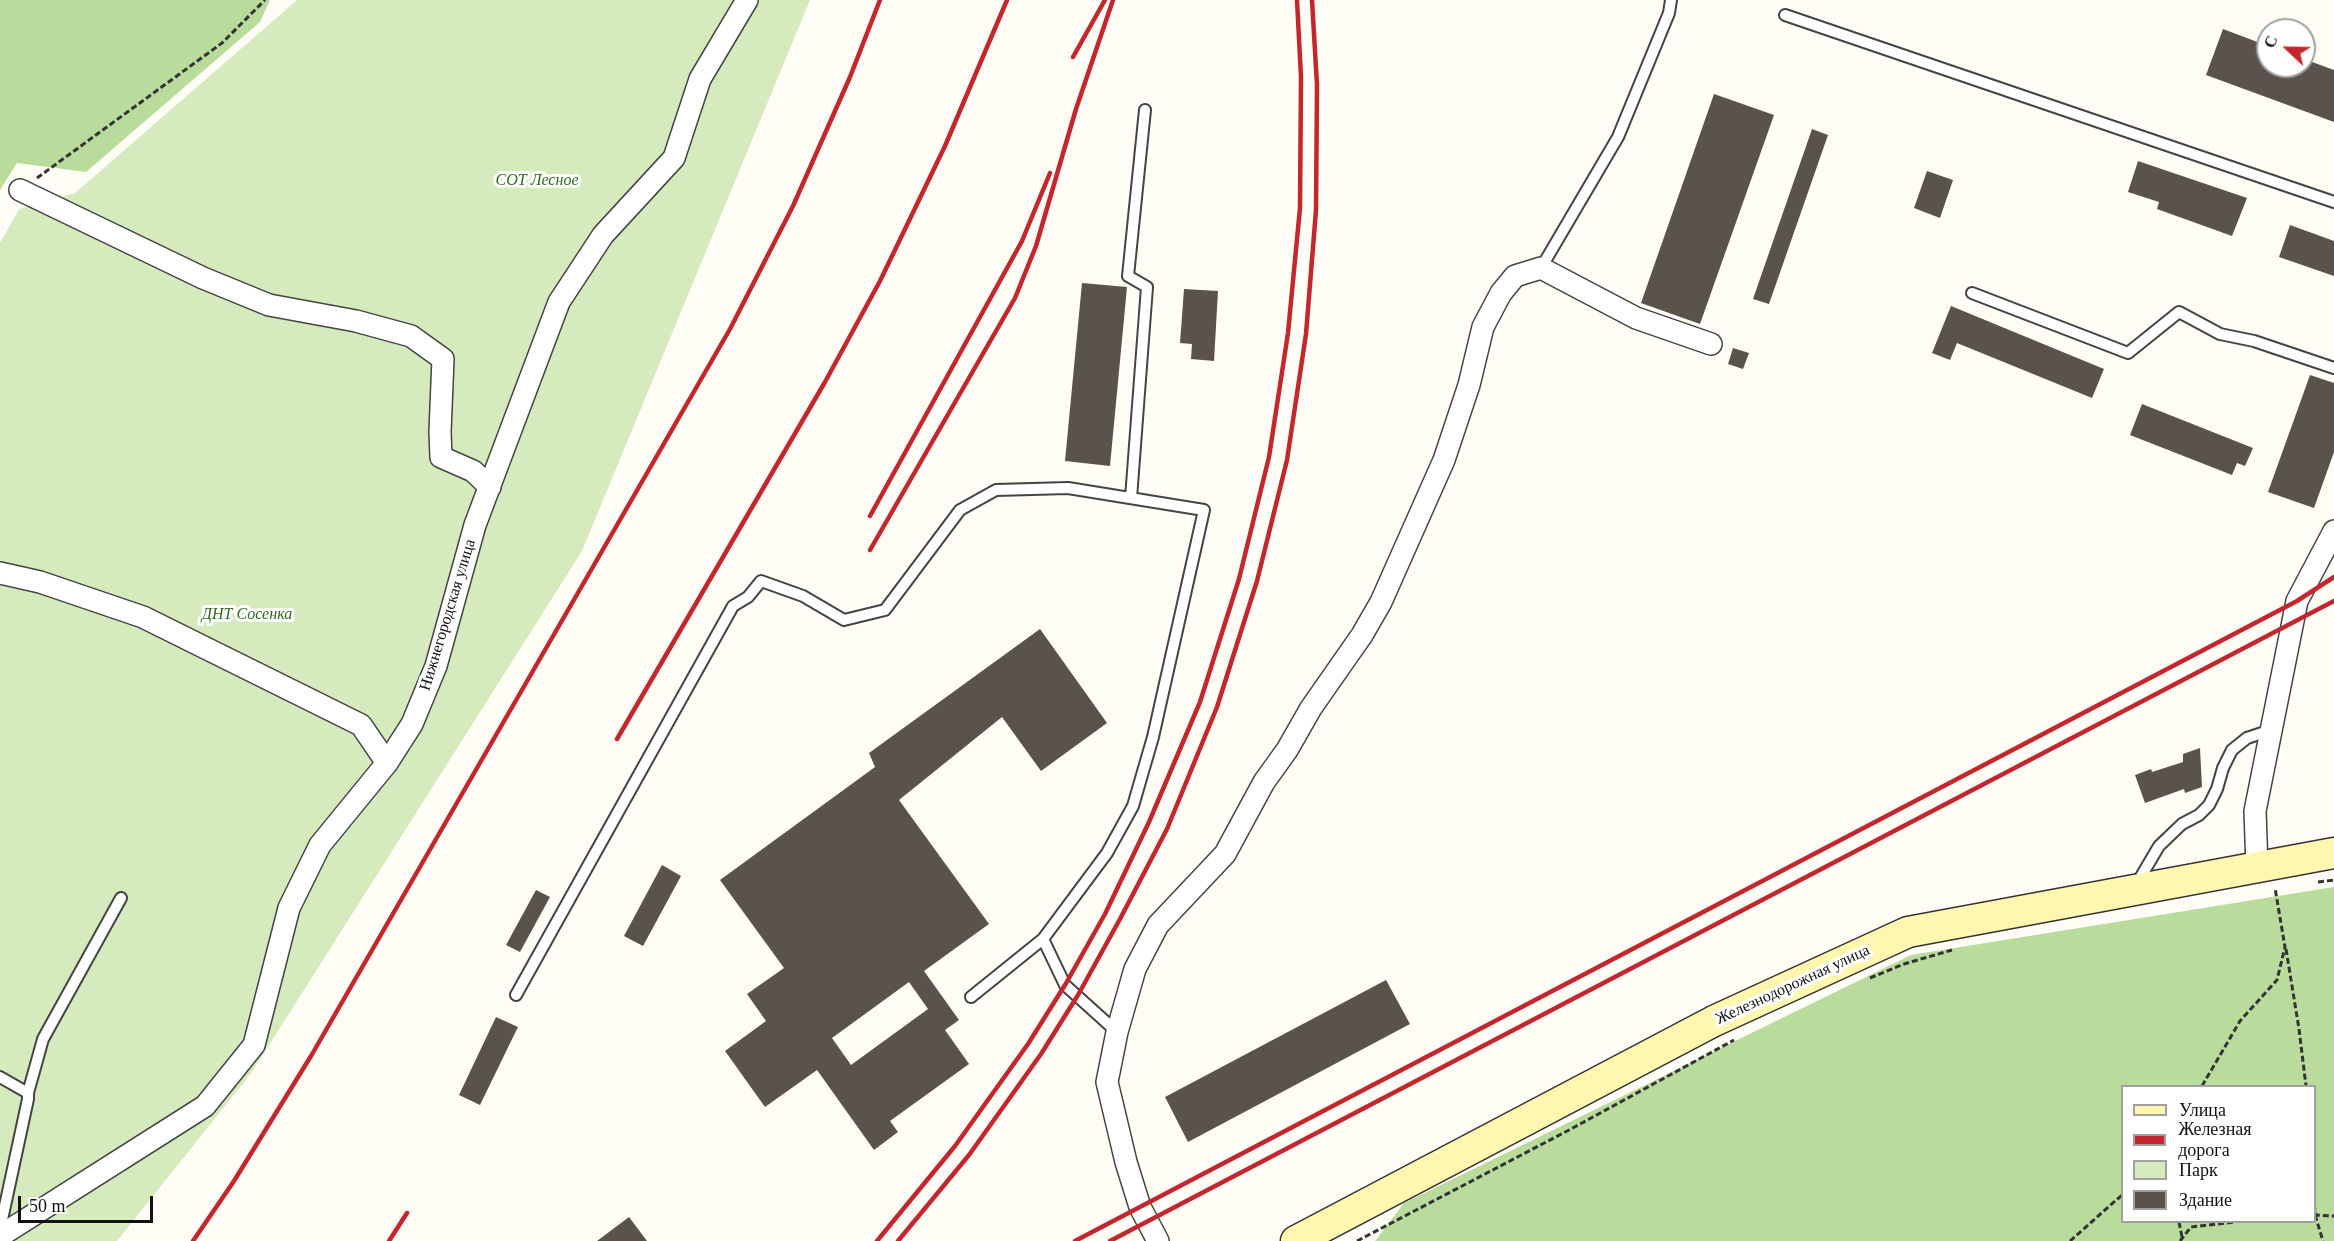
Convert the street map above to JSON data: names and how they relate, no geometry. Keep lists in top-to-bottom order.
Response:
{
  "streets": {
    "main road": ["Железнодорожная улица"],
    "street": ["Нижнегородская улица"]
  },
  "parks": ["СОТ Лесное", "ДНТ Сосенка"],
  "legend": [
    "Улица",
    "Железная дорога",
    "Парк",
    "Здание"
  ],
  "scale_bar": "50 m",
  "north": "left"
}
